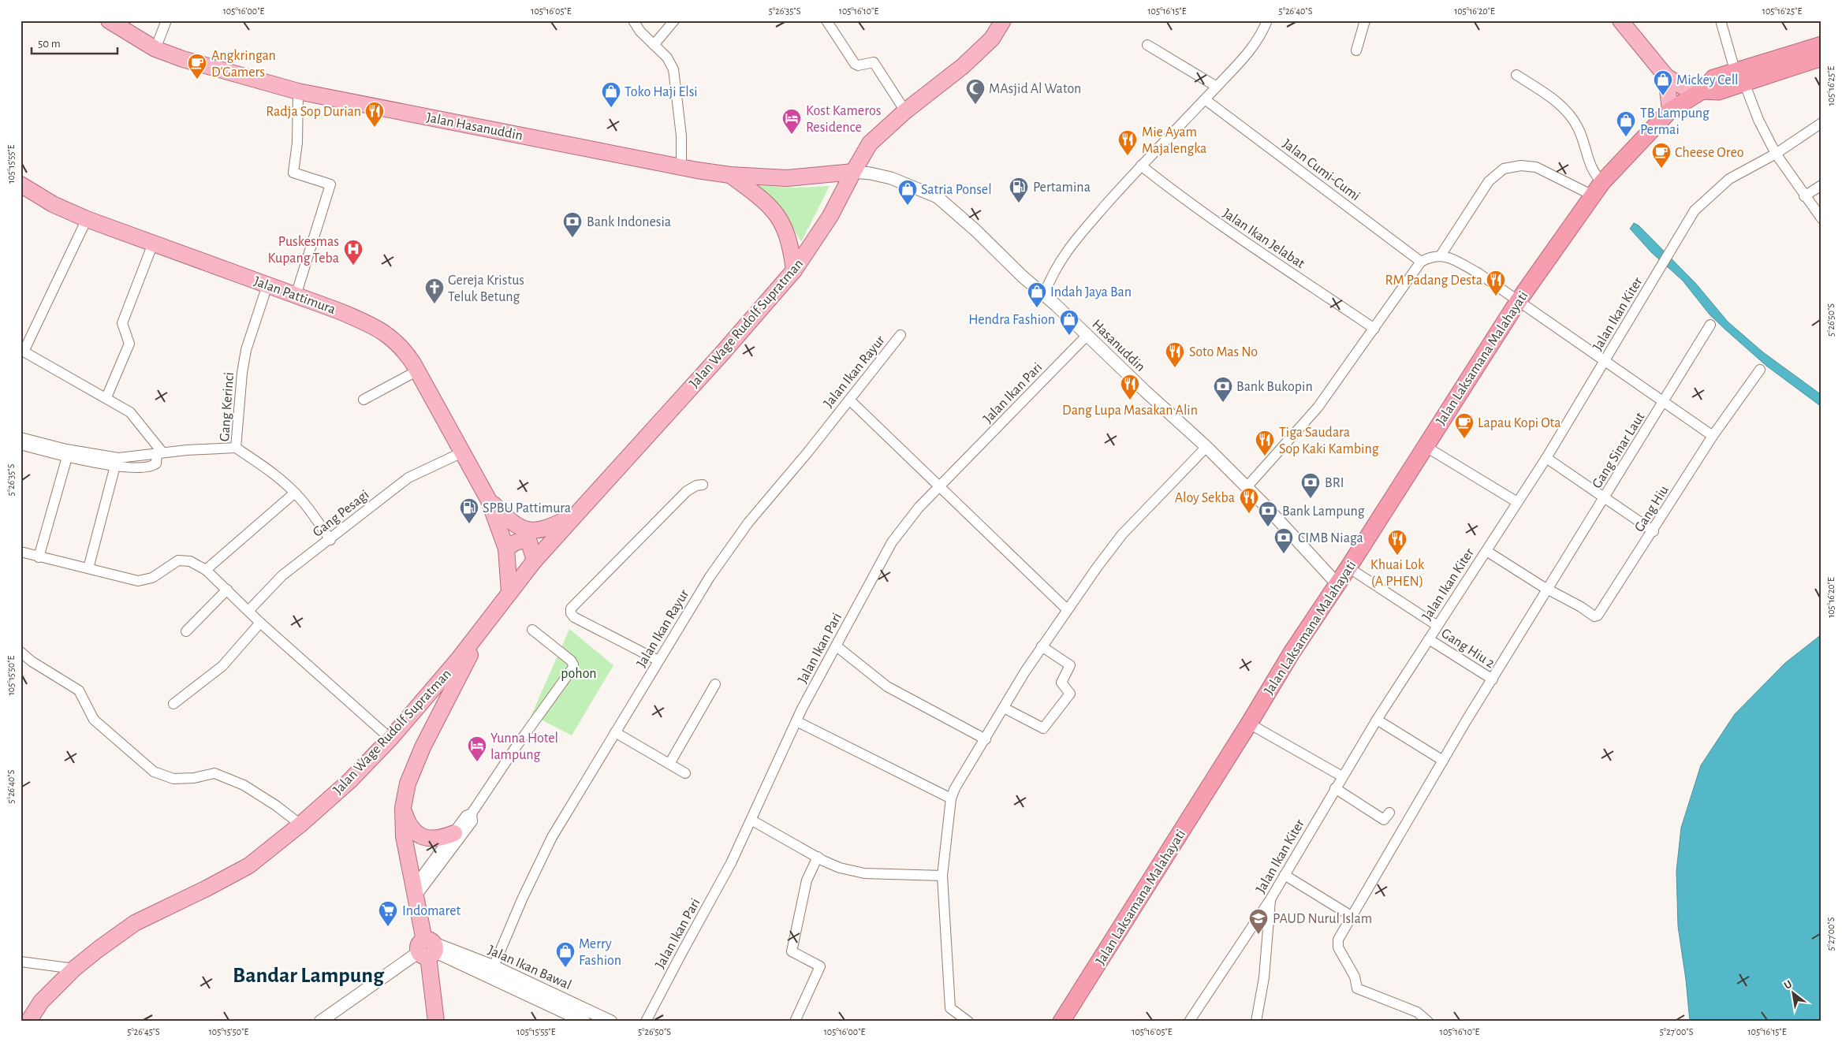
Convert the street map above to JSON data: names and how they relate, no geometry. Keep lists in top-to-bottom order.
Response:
{
  "streets": {
    "highway": ["Jalan Laksamana Malahayati"],
    "main road": ["Jalan Hasanuddin", "Jalan Pattimura", "Jalan Wage Rudolf Supratman"],
    "street": [
      "Jalan Cumi-Cumi",
      "Jalan Ikan Jelabat",
      "Jalan Ikan Kiter",
      "Hasanuddin",
      "Jalan Ikan Rayur",
      "Jalan Ikan Pari",
      "Gang Kerinci",
      "Gang Sinar Laut",
      "Gang Hiu",
      "Gang Pesagi",
      "Gang Hiu 2",
      "Jalan Ikan Bawal"
    ]
  },
  "crossings": [
    ["Jalan Hasanuddin", "Jalan Wage Rudolf Supratman"],
    ["Jalan Hasanuddin", "Hasanuddin"],
    ["Jalan Pattimura", "Jalan Wage Rudolf Supratman"],
    ["Jalan Pattimura", "Gang Kerinci"],
    ["Jalan Pattimura", "Gang Pesagi"],
    ["Jalan Ikan Kiter", "Gang Hiu 2"],
    ["Jalan Wage Rudolf Supratman", "Hasanuddin"],
    ["Jalan Wage Rudolf Supratman", "Jalan Ikan Bawal"],
    ["Hasanuddin", "Jalan Laksamana Malahayati"],
    ["Hasanuddin", "Jalan Ikan Pari"],
    ["Jalan Ikan Rayur", "Jalan Ikan Bawal"],
    ["Gang Kerinci", "Gang Pesagi"],
    ["Gang Sinar Laut", "Gang Hiu"],
    ["Gang Sinar Laut", "Gang Hiu 2"]
  ],
  "districts": ["Bandar Lampung"],
  "parks": ["pohon"],
  "places": {
    "cafe": ["Angkringan D'Gamers", "Cheese Oreo", "Lapau Kopi Ota"],
    "shop": [
      "Mickey Cell",
      "Toko Haji Elsi",
      "TB Lampung Permai",
      "Satria Ponsel",
      "Indah Jaya Ban",
      "Hendra Fashion",
      "Merry Fashion"
    ],
    "mosque": ["MAsjid Al Waton"],
    "restaurant": [
      "Radja Sop Durian",
      "Mie Ayam Majalengka",
      "RM Padang Desta",
      "Soto Mas No",
      "Dang Lupa Masakan Alin",
      "Tiga Saudara Sop Kaki Kambing",
      "Aloy Sekba",
      "Khuai Lok (A PHEN)"
    ],
    "hotel": ["Kost Kameros Residence", "Yunna Hotel lampung"],
    "fuel station": ["Pertamina", "SPBU Pattimura"],
    "bank": [
      "Bank Indonesia",
      "Bank Bukopin",
      "BRI",
      "Bank Lampung",
      "CIMB Niaga"
    ],
    "hospital": ["Puskesmas Kupang Teba"],
    "church": ["Gereja Kristus Teluk Betung"],
    "supermarket": ["Indomaret"],
    "school or university": ["PAUD Nurul Islam"]
  },
  "scale_bar": "50 m",
  "north": "top left",
  "coordinates": [
    "105°16'00\"E",
    "105°16'05\"E",
    "5°26'35\"S",
    "105°16'10\"E",
    "105°16'15\"E",
    "5°26'40\"S",
    "105°16'20\"E",
    "105°16'25\"E",
    "105°15'55\"E",
    "5°26'50\"S",
    "105°15'50\"E",
    "5°27'00\"S",
    "5°26'45\"S"
  ]
}
